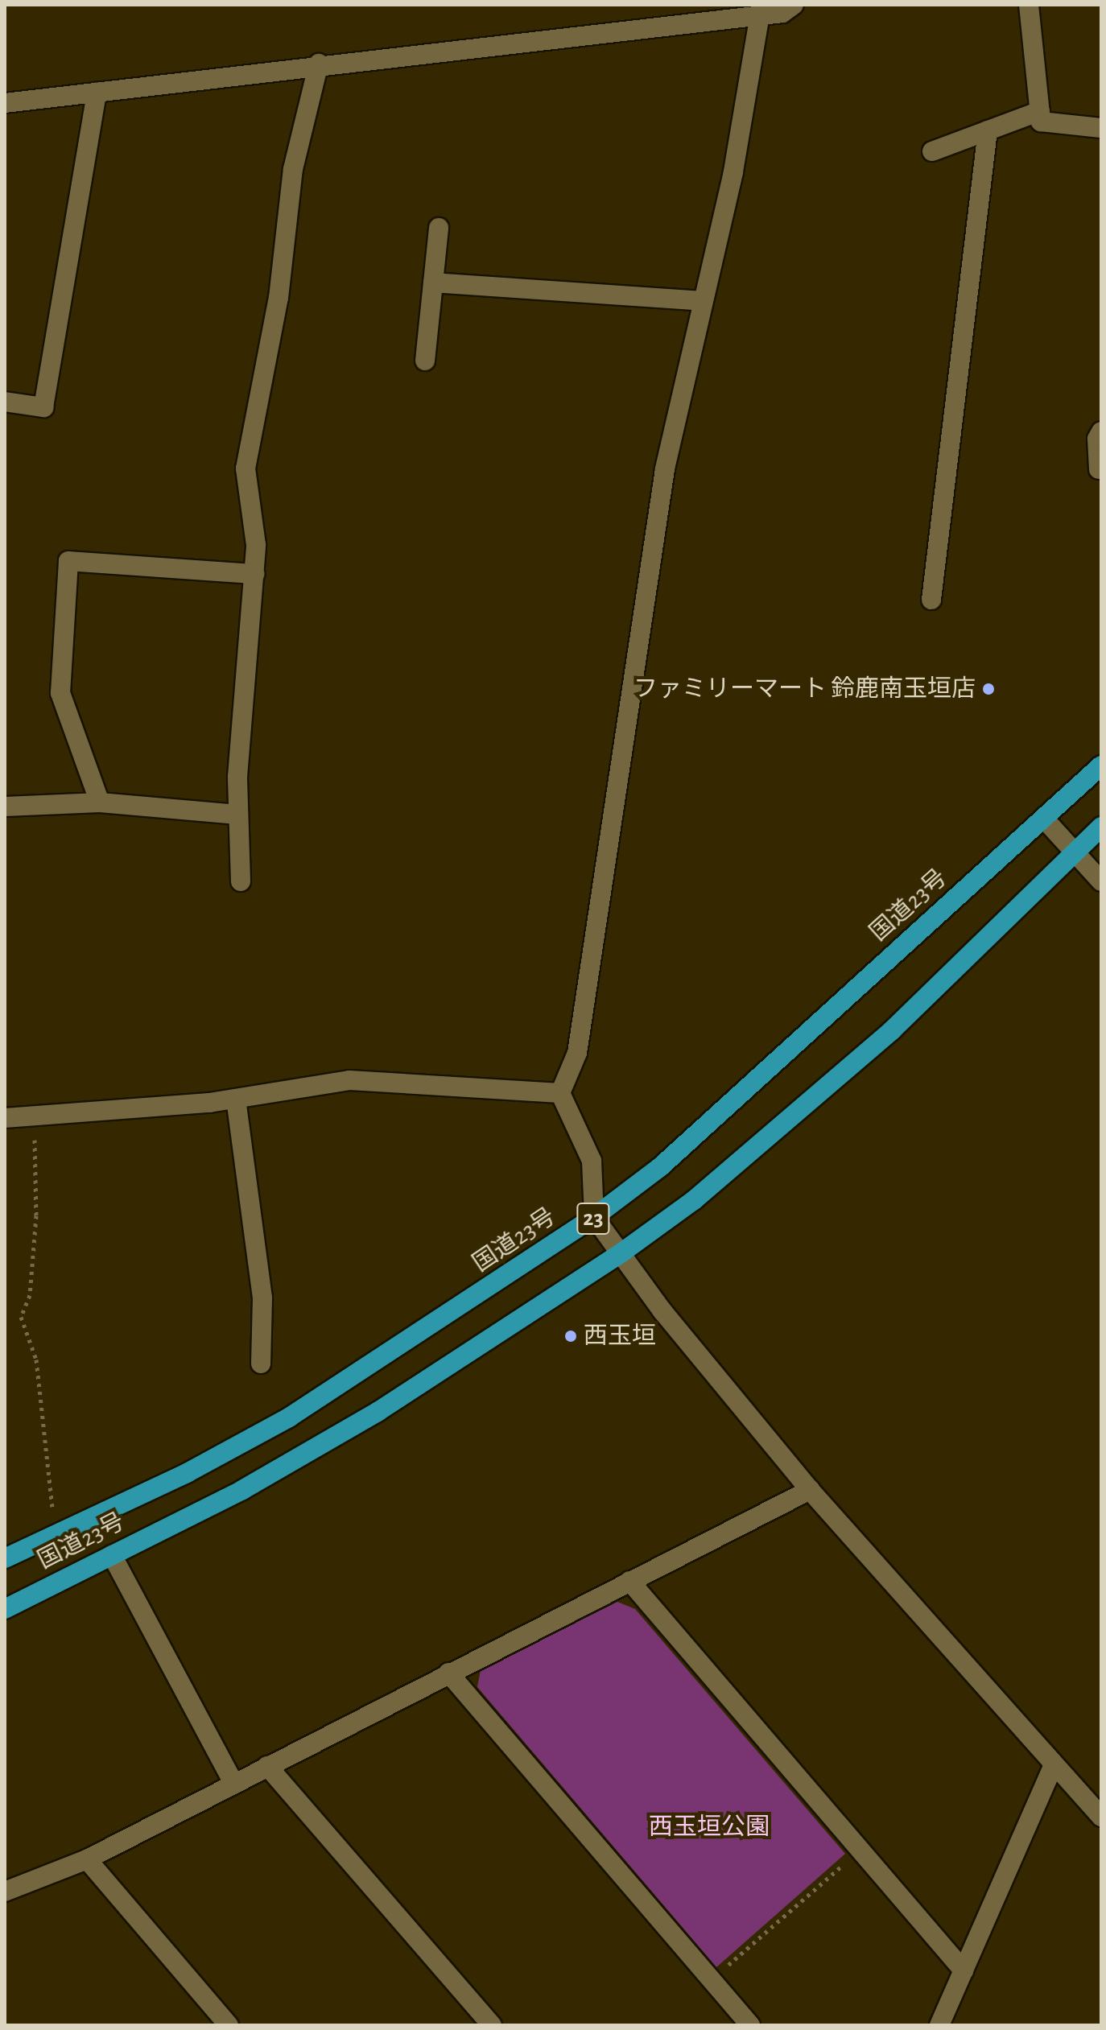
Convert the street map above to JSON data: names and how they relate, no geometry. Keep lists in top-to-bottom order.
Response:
{
  "streets": {
    "highway": ["国道23号", "23"]
  },
  "parks": ["西玉垣公園"],
  "places": ["ファミリーマート 鈴鹿南玉垣店", "西玉垣"]
}
